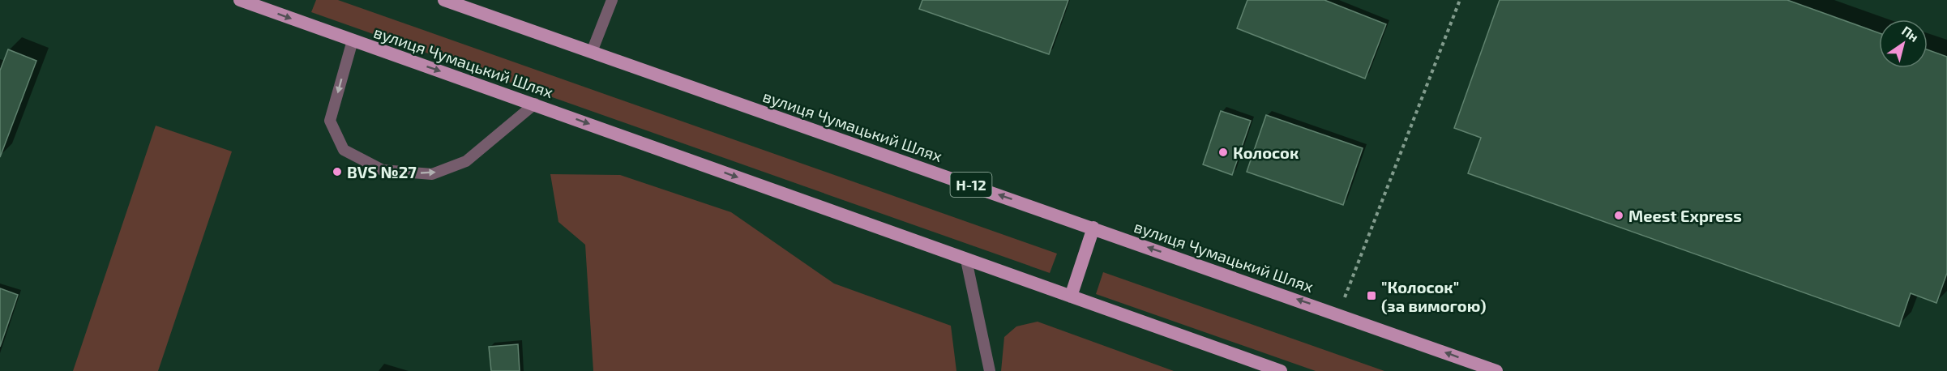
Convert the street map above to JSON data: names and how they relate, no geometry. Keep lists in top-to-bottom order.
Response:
{
  "streets": {
    "main road": ["вулиця Чумацький Шлях", "Н-12"]
  },
  "places": {
    "other": ["Колосок", "BVS №27", "Meest Express"],
    "transit": ["\"Колосок\" (за вимогою)"]
  },
  "north": "top right"
}
